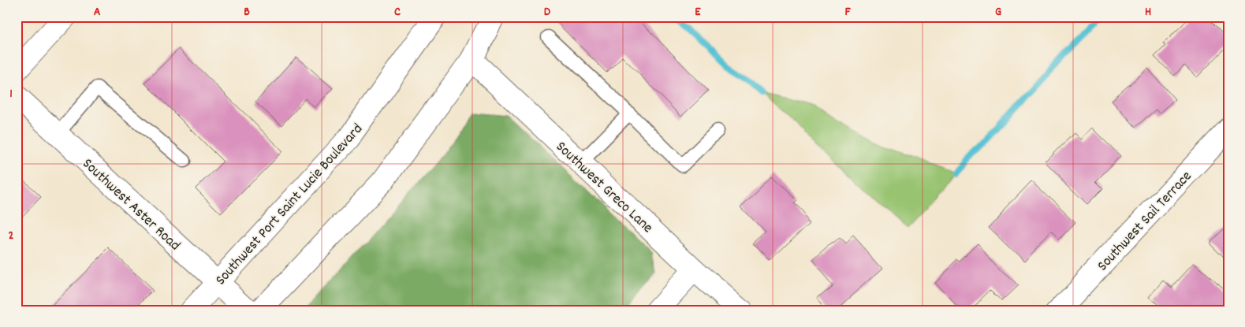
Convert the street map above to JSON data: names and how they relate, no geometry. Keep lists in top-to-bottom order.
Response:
{
  "streets": {
    "street": [
      "Southwest Greco Lane",
      "Southwest Aster Road",
      "Southwest Port Saint Lucie Boulevard",
      "Southwest Sail Terrace"
    ]
  },
  "crossings": [
    ["Southwest Aster Road", "Southwest Port Saint Lucie Boulevard"]
  ],
  "grid": {
    "columns": [
      "A",
      "B",
      "C",
      "D",
      "E",
      "F",
      "G",
      "H"
    ],
    "rows": ["1", "2"]
  }
}
